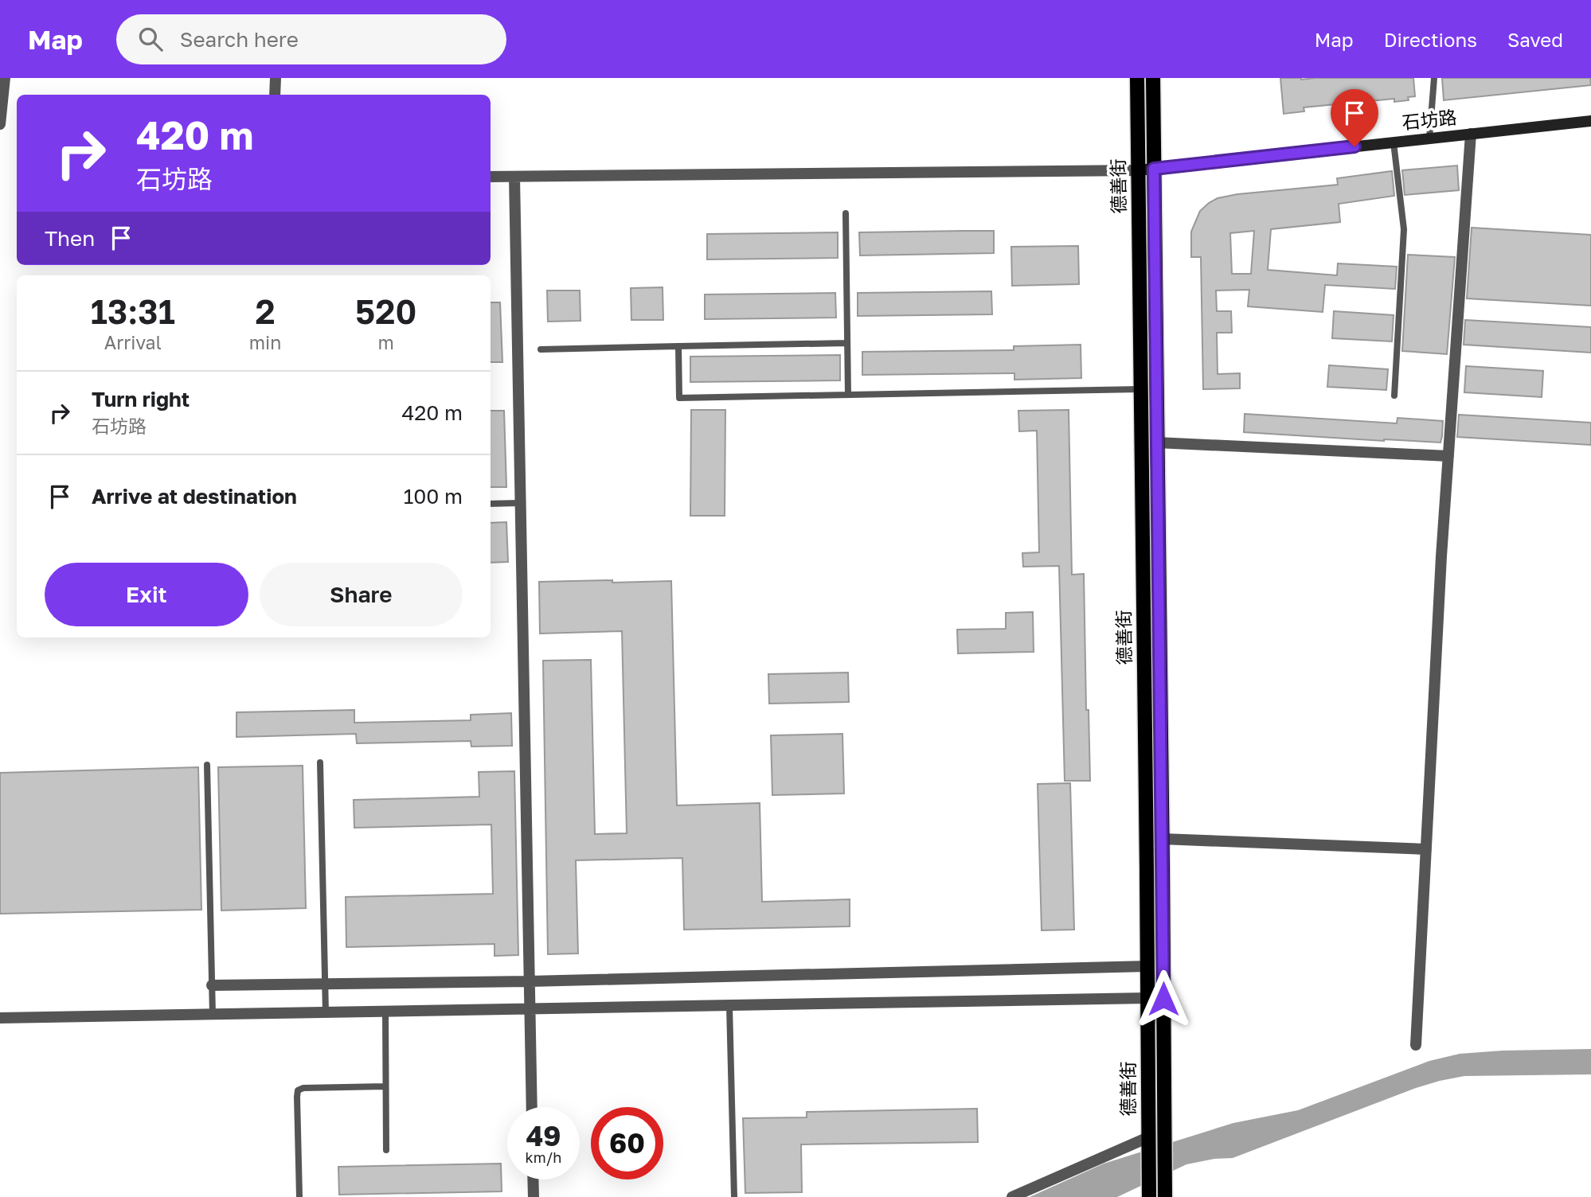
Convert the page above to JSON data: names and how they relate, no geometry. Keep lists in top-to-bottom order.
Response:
{
  "streets": {
    "main road": ["德善街"],
    "street": ["石坊路"]
  },
  "crossings": [
    ["石坊路", "德善街"]
  ],
  "page": {
    "header": "Map",
    "search": "Search here",
    "nav": ["Map", "Directions", "Saved"],
    "turn": ["420 m", "石坊路"],
    "then": "Then",
    "eta": [
      "13:31",
      "Arrival",
      "2",
      "min",
      "520",
      "m"
    ],
    "list": [
      {
        "name": "Turn right",
        "note": "石坊路",
        "value": "420 m"
      },
      {
        "name": "Arrive at destination",
        "value": "100 m"
      }
    ],
    "buttons": ["Exit", "Share"],
    "speed": "49 km/h",
    "limit": "60"
  }
}
